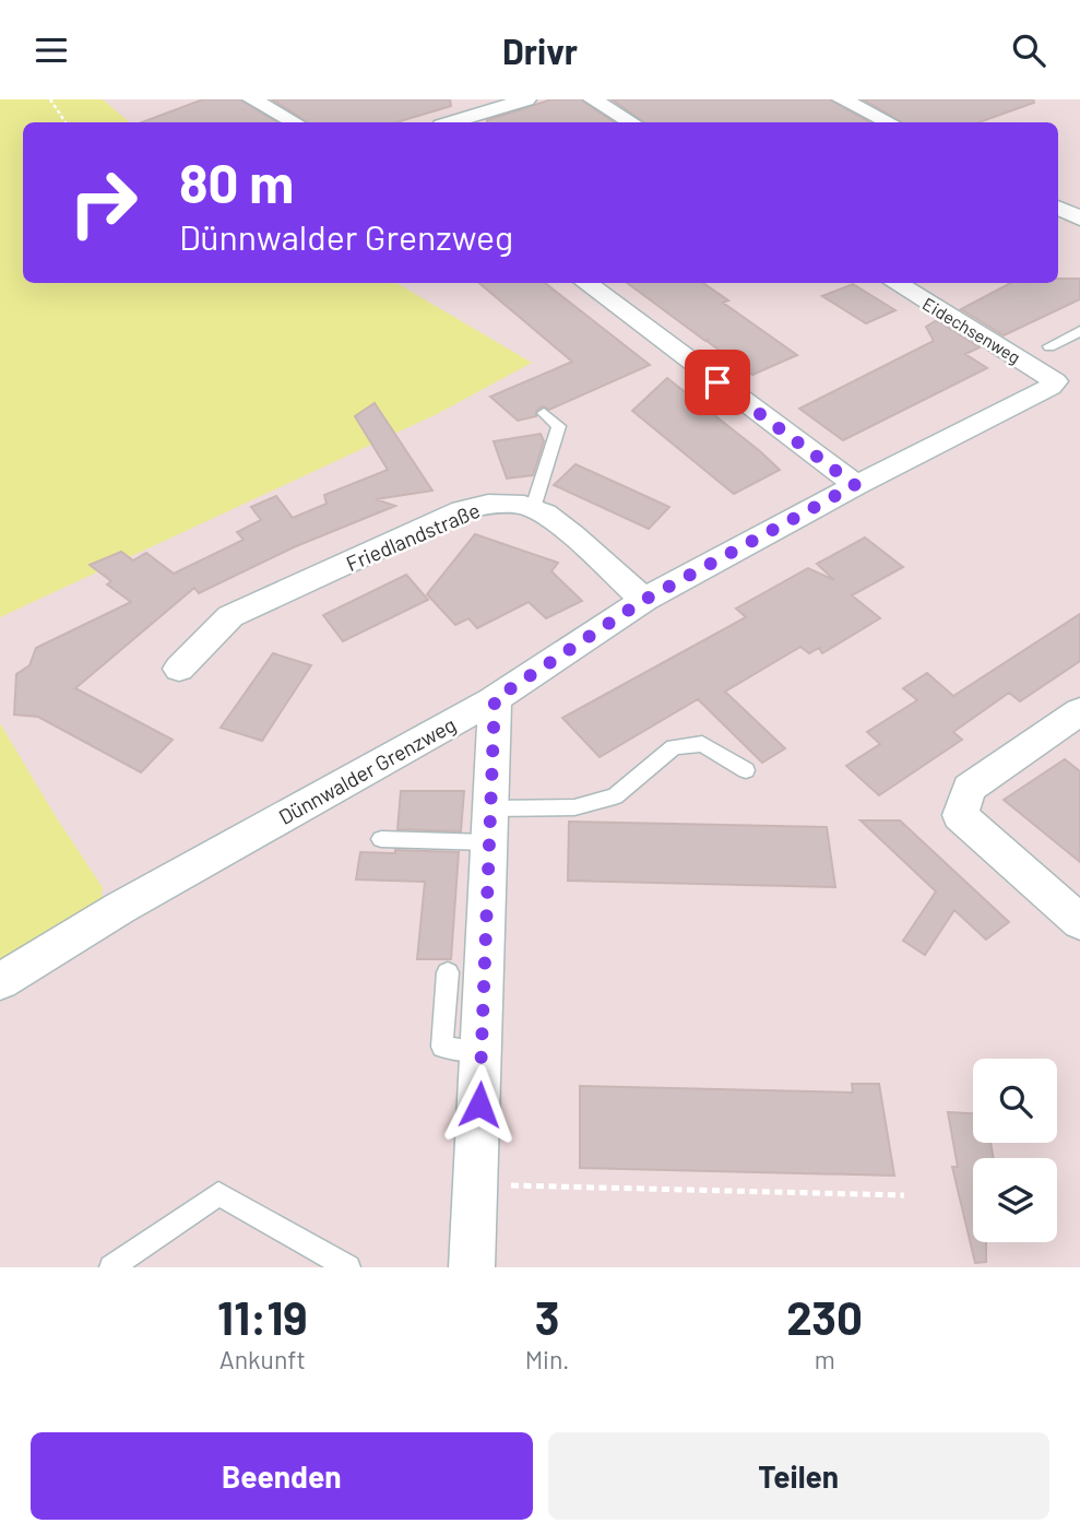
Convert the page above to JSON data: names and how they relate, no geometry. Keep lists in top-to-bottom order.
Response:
{
  "streets": {
    "street": ["Eidechsenweg", "Friedlandstraße", "Dünnwalder Grenzweg"]
  },
  "crossings": [
    ["Eidechsenweg", "Dünnwalder Grenzweg"]
  ],
  "page": {
    "header": "Drivr",
    "turn": ["80 m", "Dünnwalder Grenzweg"],
    "eta": [
      "11:19",
      "Ankunft",
      "3",
      "Min.",
      "230",
      "m"
    ],
    "buttons": ["Beenden", "Teilen"]
  }
}
